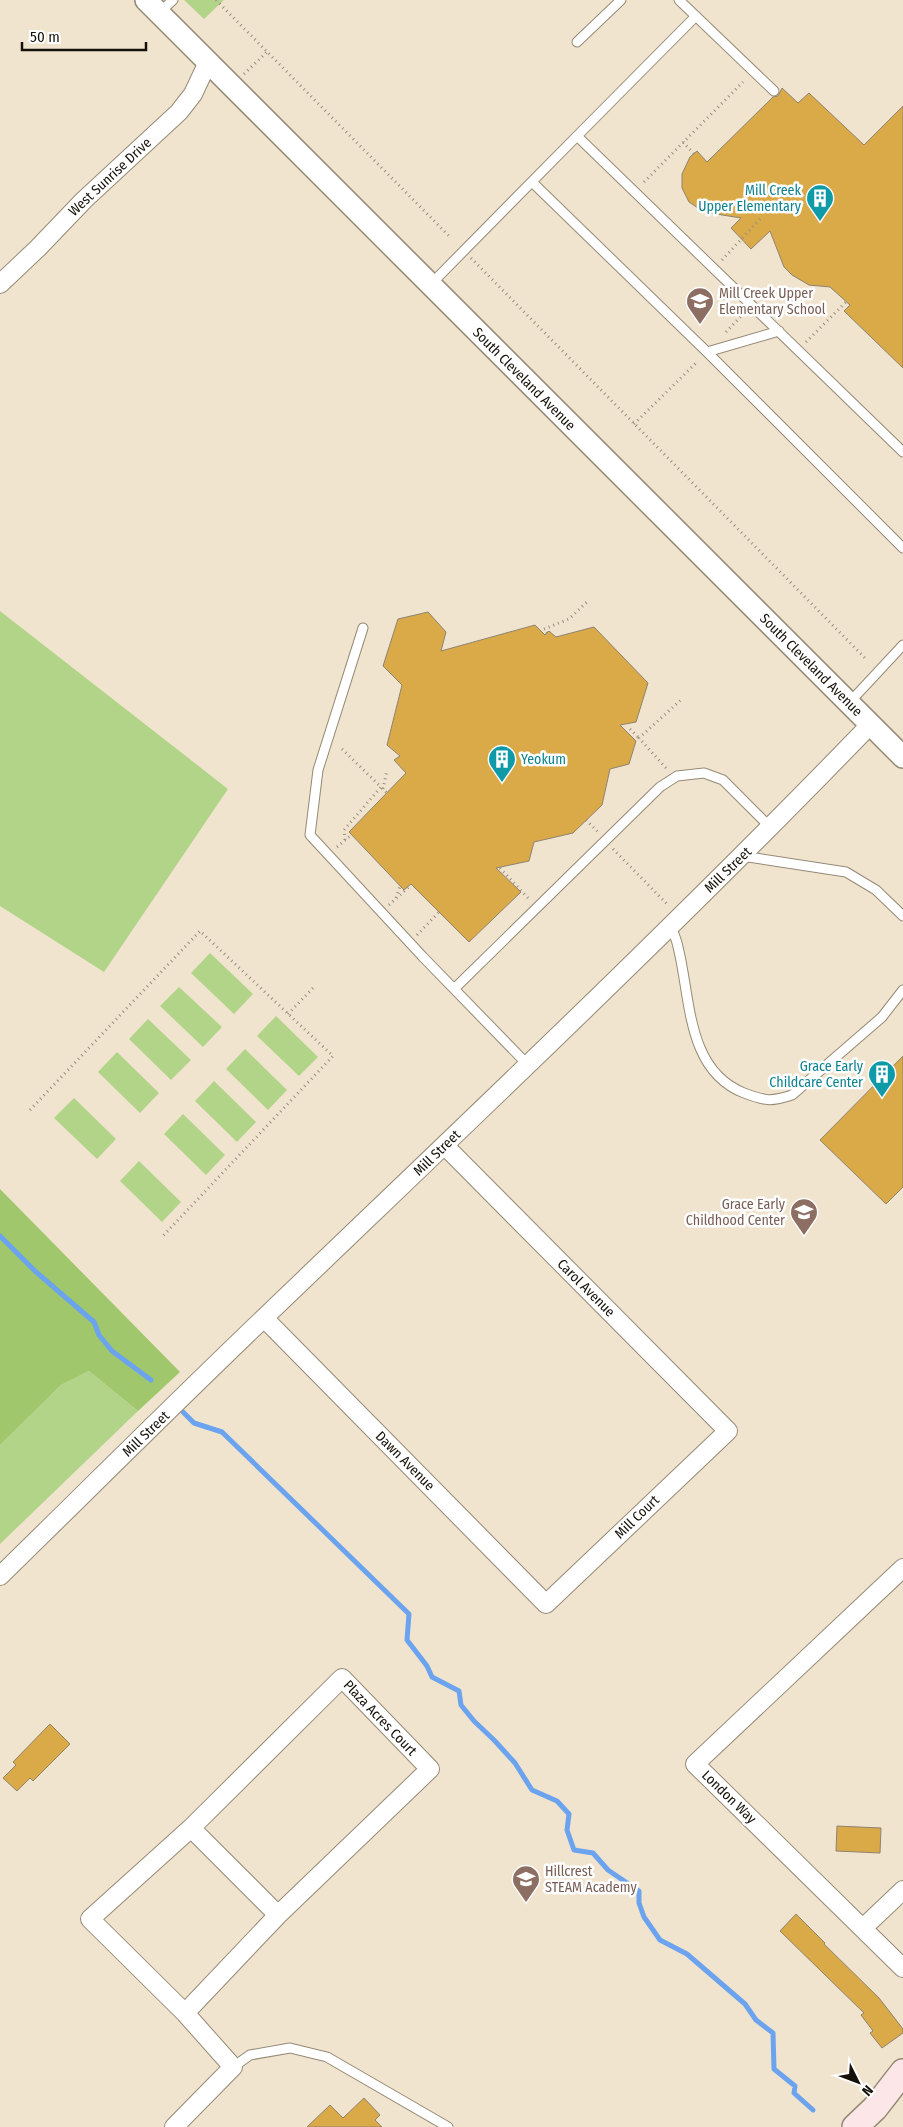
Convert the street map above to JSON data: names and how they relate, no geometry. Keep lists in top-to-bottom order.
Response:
{
  "streets": {
    "street": [
      "West Sunrise Drive",
      "South Cleveland Avenue",
      "Mill Street",
      "Carol Avenue",
      "Dawn Avenue",
      "Mill Court",
      "Plaza Acres Court",
      "London Way"
    ]
  },
  "crossings": [
    ["West Sunrise Drive", "South Cleveland Avenue"],
    ["South Cleveland Avenue", "Mill Street"],
    ["Mill Street", "Carol Avenue"],
    ["Mill Street", "Dawn Avenue"],
    ["Carol Avenue", "Mill Court"],
    ["Dawn Avenue", "Mill Court"]
  ],
  "places": {
    "building": ["Mill Creek Upper Elementary", "Yeokum", "Grace Early Childcare Center"],
    "school or university": ["Mill Creek Upper Elementary School", "Grace Early Childhood Center", "Hillcrest STEAM Academy"]
  },
  "scale_bar": "50 m",
  "north": "bottom right"
}
